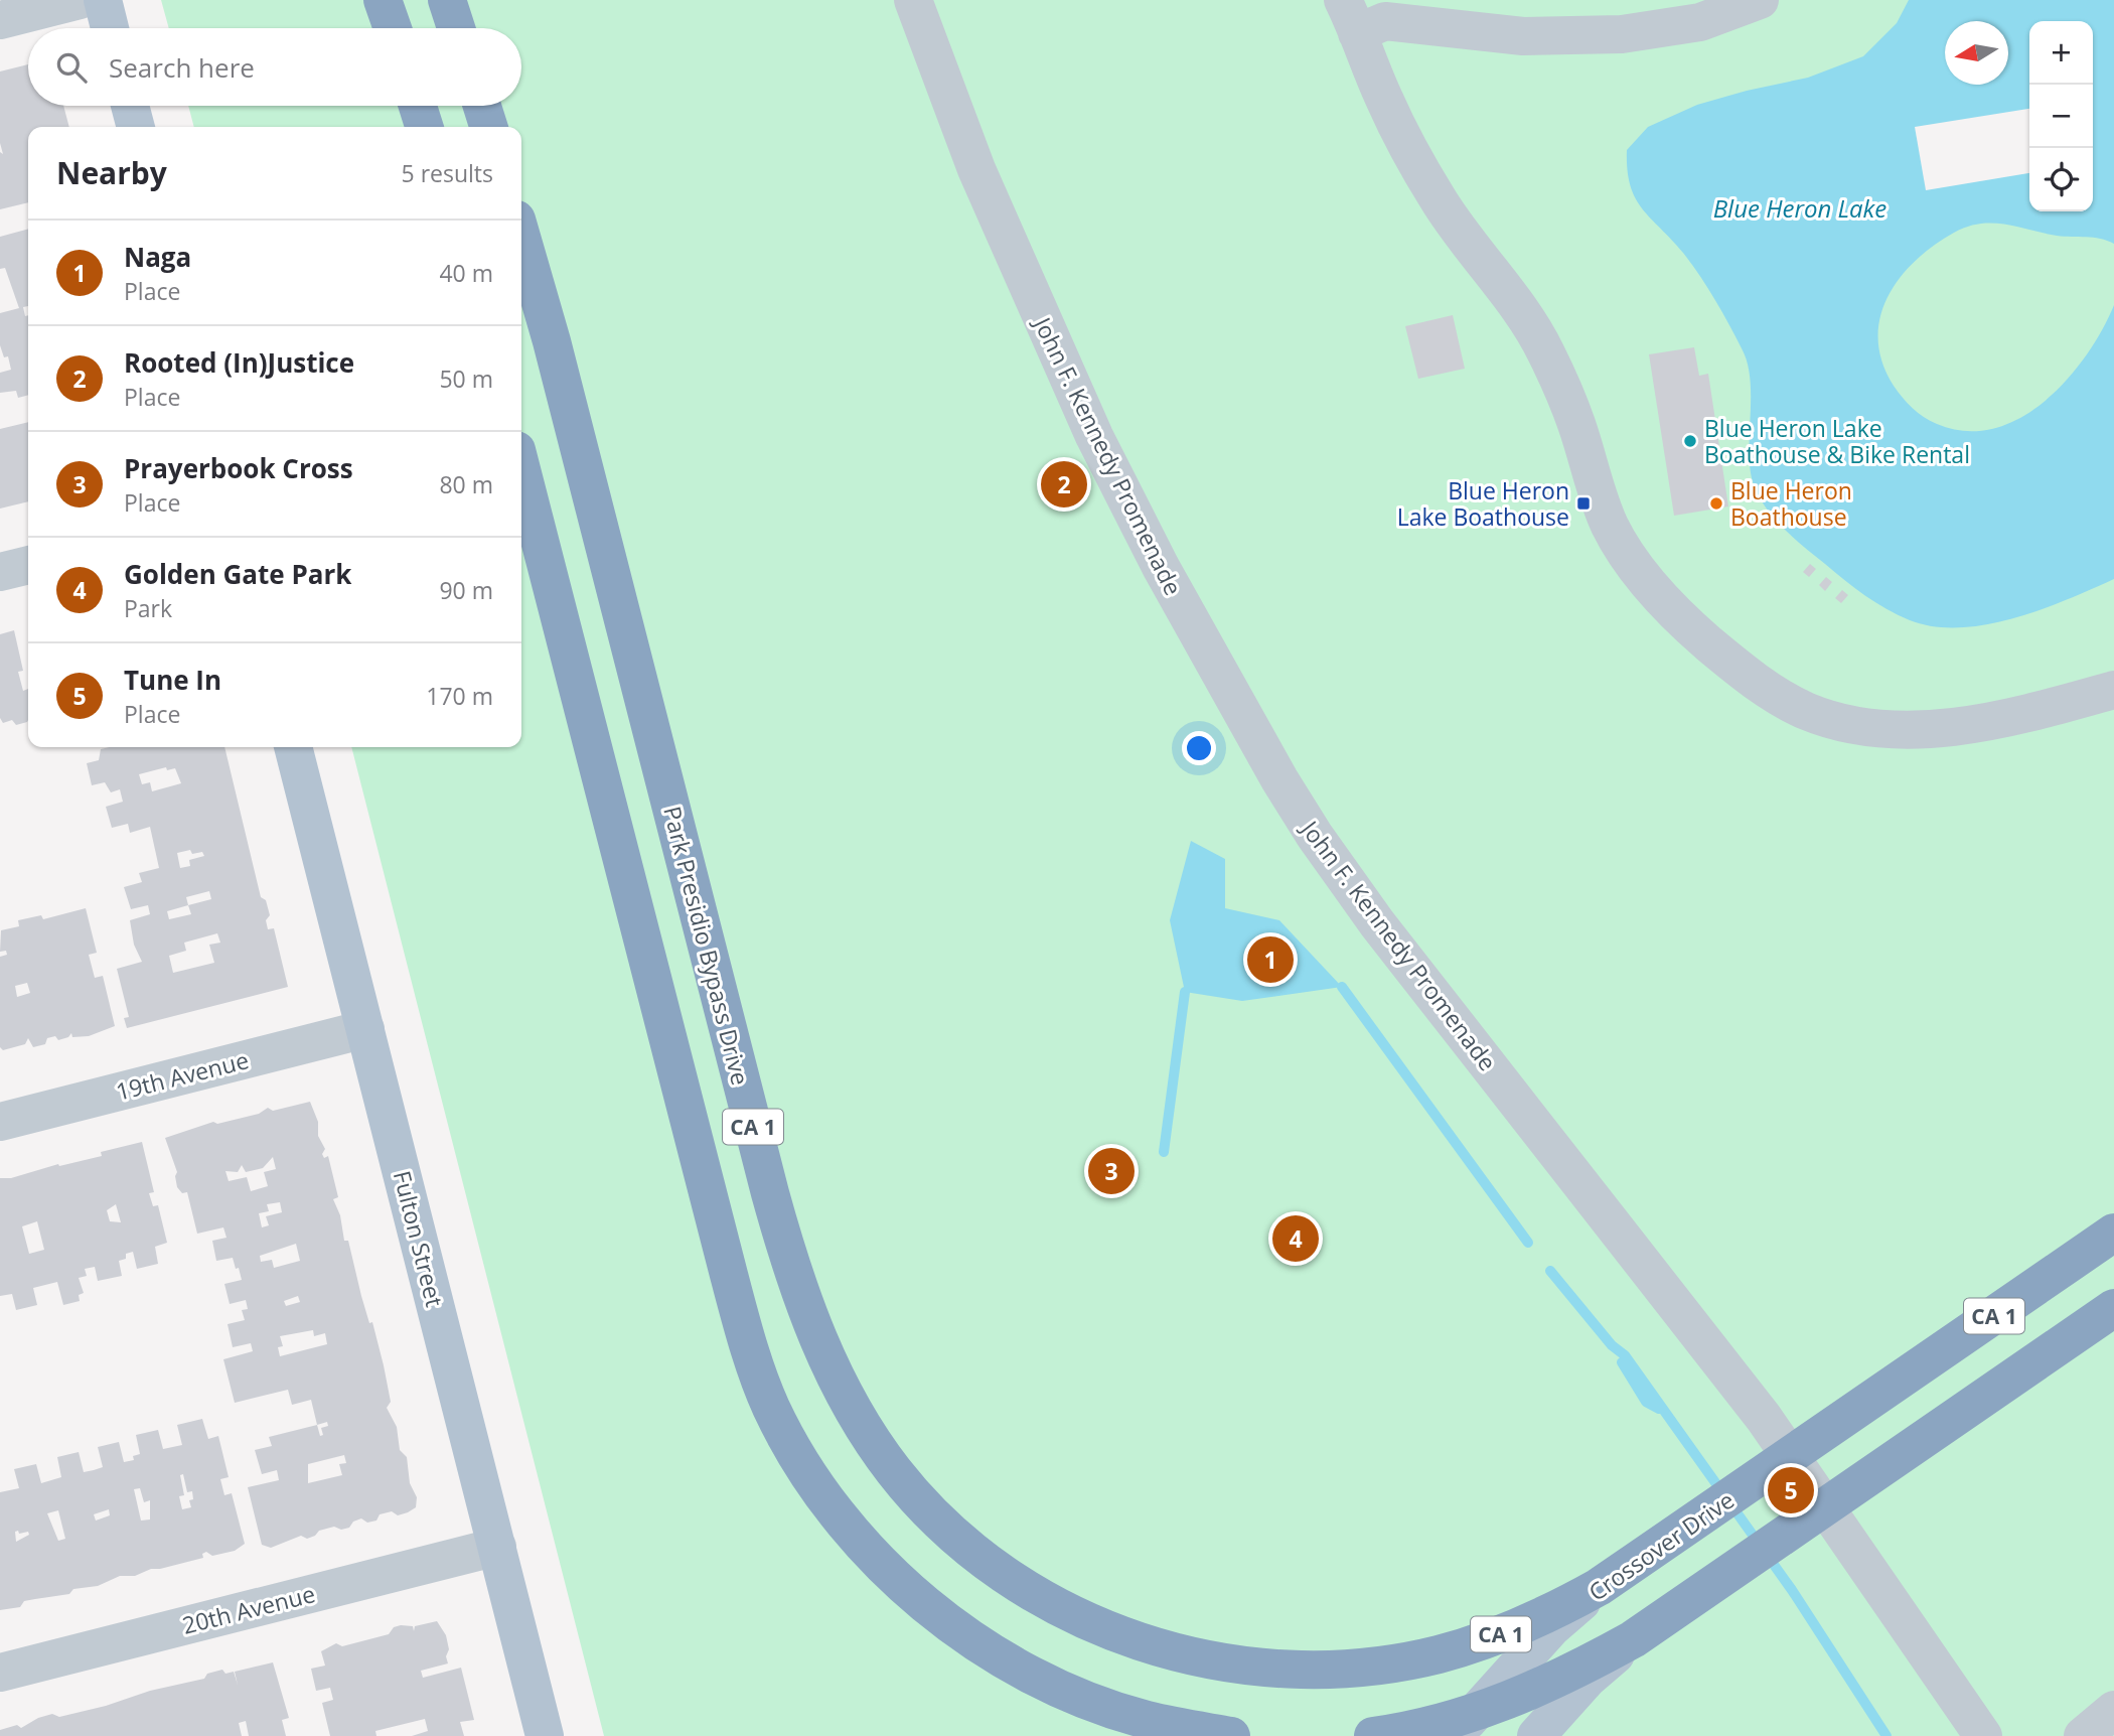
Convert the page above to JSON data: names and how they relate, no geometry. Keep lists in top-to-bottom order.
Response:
{
  "streets": {
    "highway": ["Park Presidio Bypass Drive", "CA 1", "Crossover Drive"],
    "main road": ["Fulton Street"],
    "street": ["John F. Kennedy Promenade", "19th Avenue", "20th Avenue"]
  },
  "crossings": [
    ["Park Presidio Bypass Drive", "Crossover Drive"],
    ["19th Avenue", "Fulton Street"],
    ["CA 1", "Crossover Drive"],
    ["Fulton Street", "20th Avenue"]
  ],
  "water": ["Blue Heron Lake"],
  "places": {
    "other": ["Blue Heron Lake Boathouse & Bike Rental", "Blue Heron Boathouse"],
    "transit": ["Blue Heron Lake Boathouse"]
  },
  "north": "left",
  "page": {
    "map_buttons": ["+", "−"],
    "search": "Search here",
    "heading": ["Nearby", "5 results"],
    "list": [
      {
        "mark": "1",
        "name": "Naga",
        "note": "Place",
        "value": "40 m"
      },
      {
        "mark": "2",
        "name": "Rooted (In)Justice",
        "note": "Place",
        "value": "50 m"
      },
      {
        "mark": "3",
        "name": "Prayerbook Cross",
        "note": "Place",
        "value": "80 m"
      },
      {
        "mark": "4",
        "name": "Golden Gate Park",
        "note": "Park",
        "value": "90 m"
      },
      {
        "mark": "5",
        "name": "Tune In",
        "note": "Place",
        "value": "170 m"
      }
    ],
    "pins": [
      "2",
      "1",
      "3",
      "4",
      "5"
    ]
  }
}
